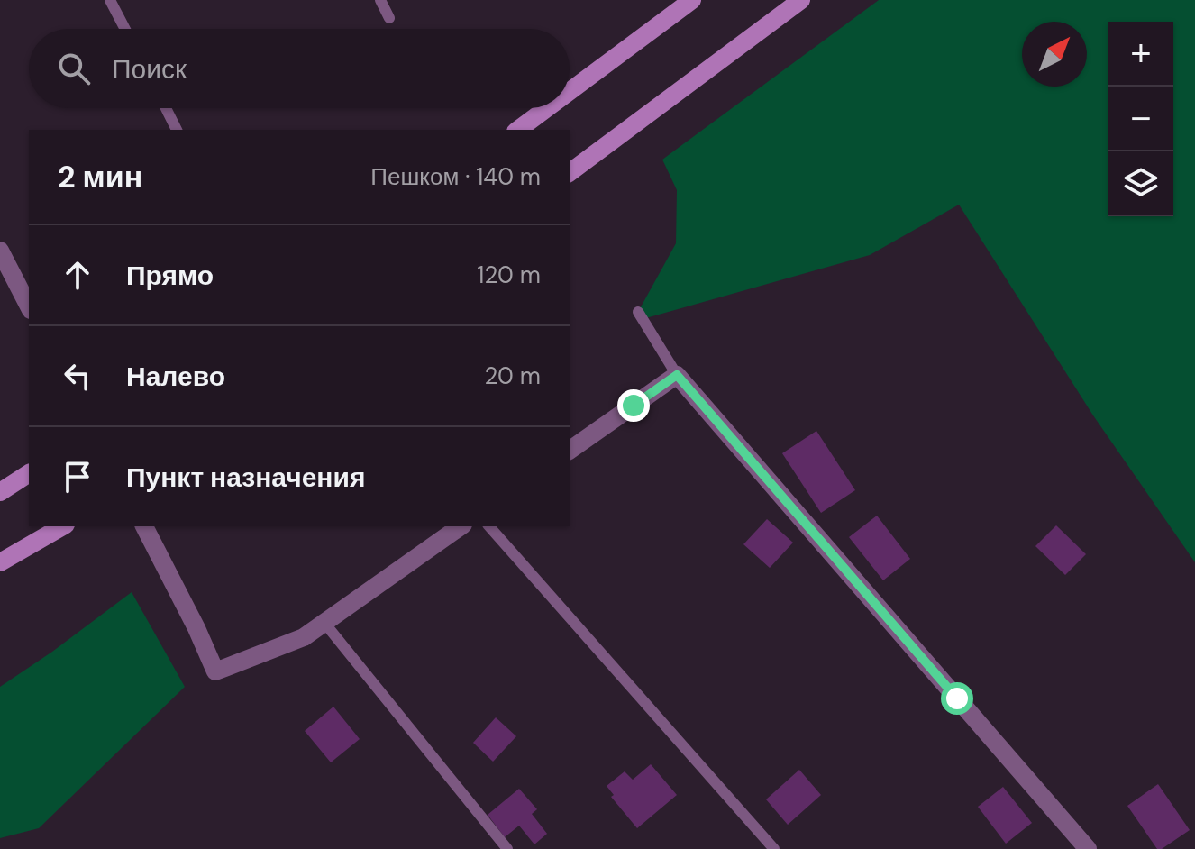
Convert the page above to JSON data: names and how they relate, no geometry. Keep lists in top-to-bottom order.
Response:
{
  "north": "top right",
  "page": {
    "map_buttons": ["+", "−"],
    "search": "Поиск",
    "heading": ["2 мин", "Пешком · 140 m"],
    "list": [
      ["Прямо", "120 m"],
      ["Налево", "20 m"],
      "Пункт назначения"
    ]
  }
}
